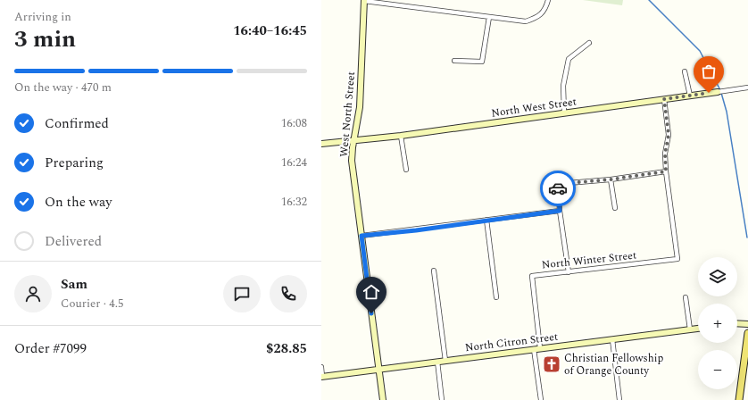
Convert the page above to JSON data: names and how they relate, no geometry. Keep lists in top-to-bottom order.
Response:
{
  "streets": {
    "street": [
      "North West Street",
      "West North Street",
      "North Winter Street",
      "North Citron Street"
    ]
  },
  "crossings": [
    ["North West Street", "West North Street"],
    ["West North Street", "North Citron Street"],
    ["North Winter Street", "North Citron Street"]
  ],
  "places": {
    "church": ["Christian Fellowship of Orange County"]
  },
  "page": {
    "heading": ["3 min", "Arriving in", "16:40–16:45"],
    "panel": [
      "Sam",
      "Courier · 4.5",
      "Order #7099",
      "$28.85"
    ],
    "bar": "On the way · 470 m",
    "list": [
      ["Confirmed", "16:08"],
      ["Preparing", "16:24"],
      ["On the way", "16:32"],
      "Delivered"
    ],
    "map_buttons": ["+", "−"]
  }
}
